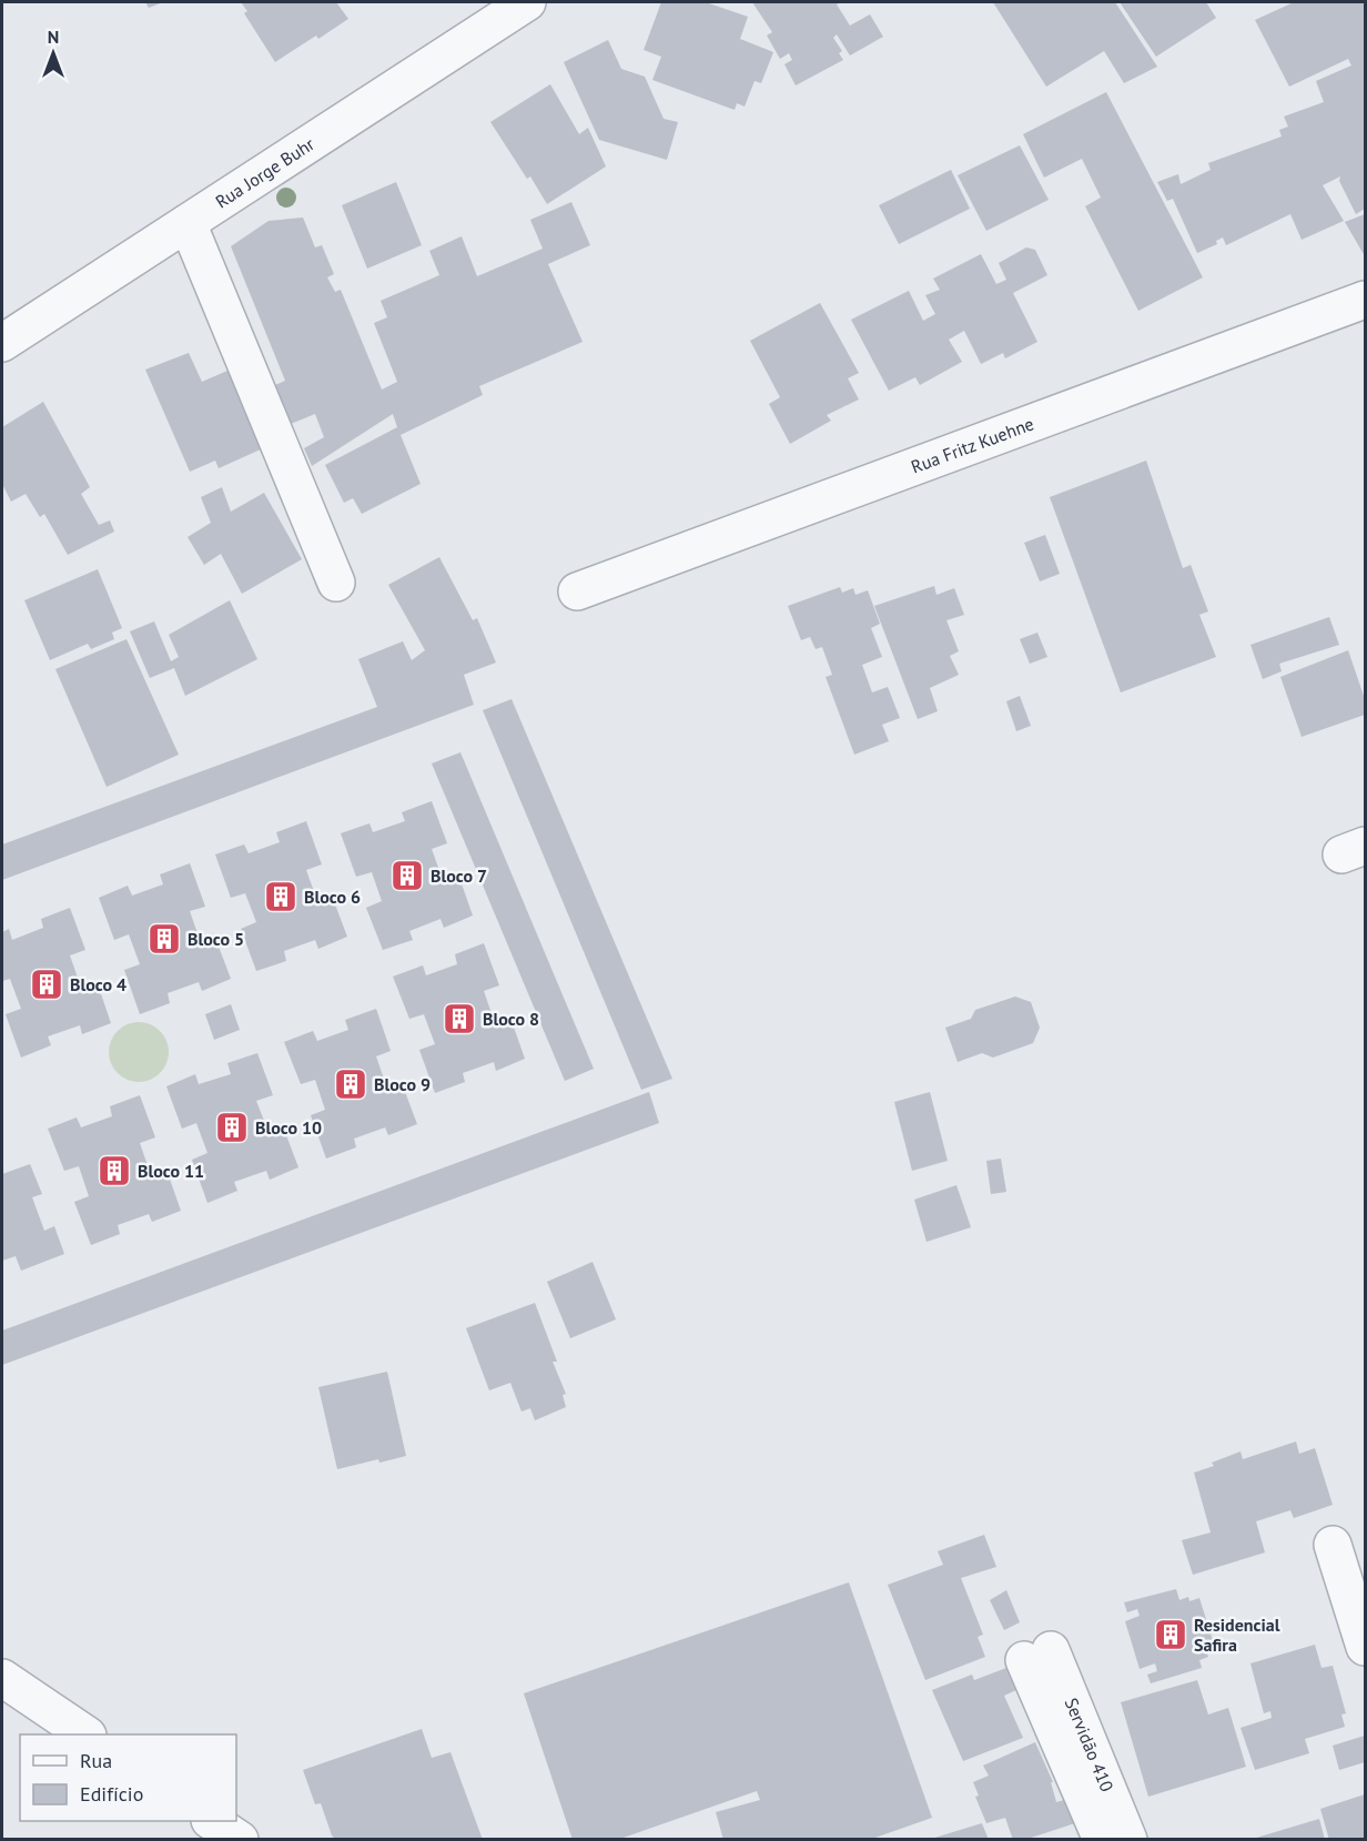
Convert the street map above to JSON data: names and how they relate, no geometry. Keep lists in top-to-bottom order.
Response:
{
  "streets": {
    "street": ["Rua Jorge Buhr", "Rua Fritz Kuehne", "Servidão 410"]
  },
  "places": {
    "building": [
      "Bloco 7",
      "Bloco 6",
      "Bloco 5",
      "Bloco 4",
      "Bloco 8",
      "Bloco 9",
      "Bloco 10",
      "Bloco 11",
      "Residencial Safira"
    ]
  },
  "legend": ["Rua", "Edifício"],
  "north": "top"
}
